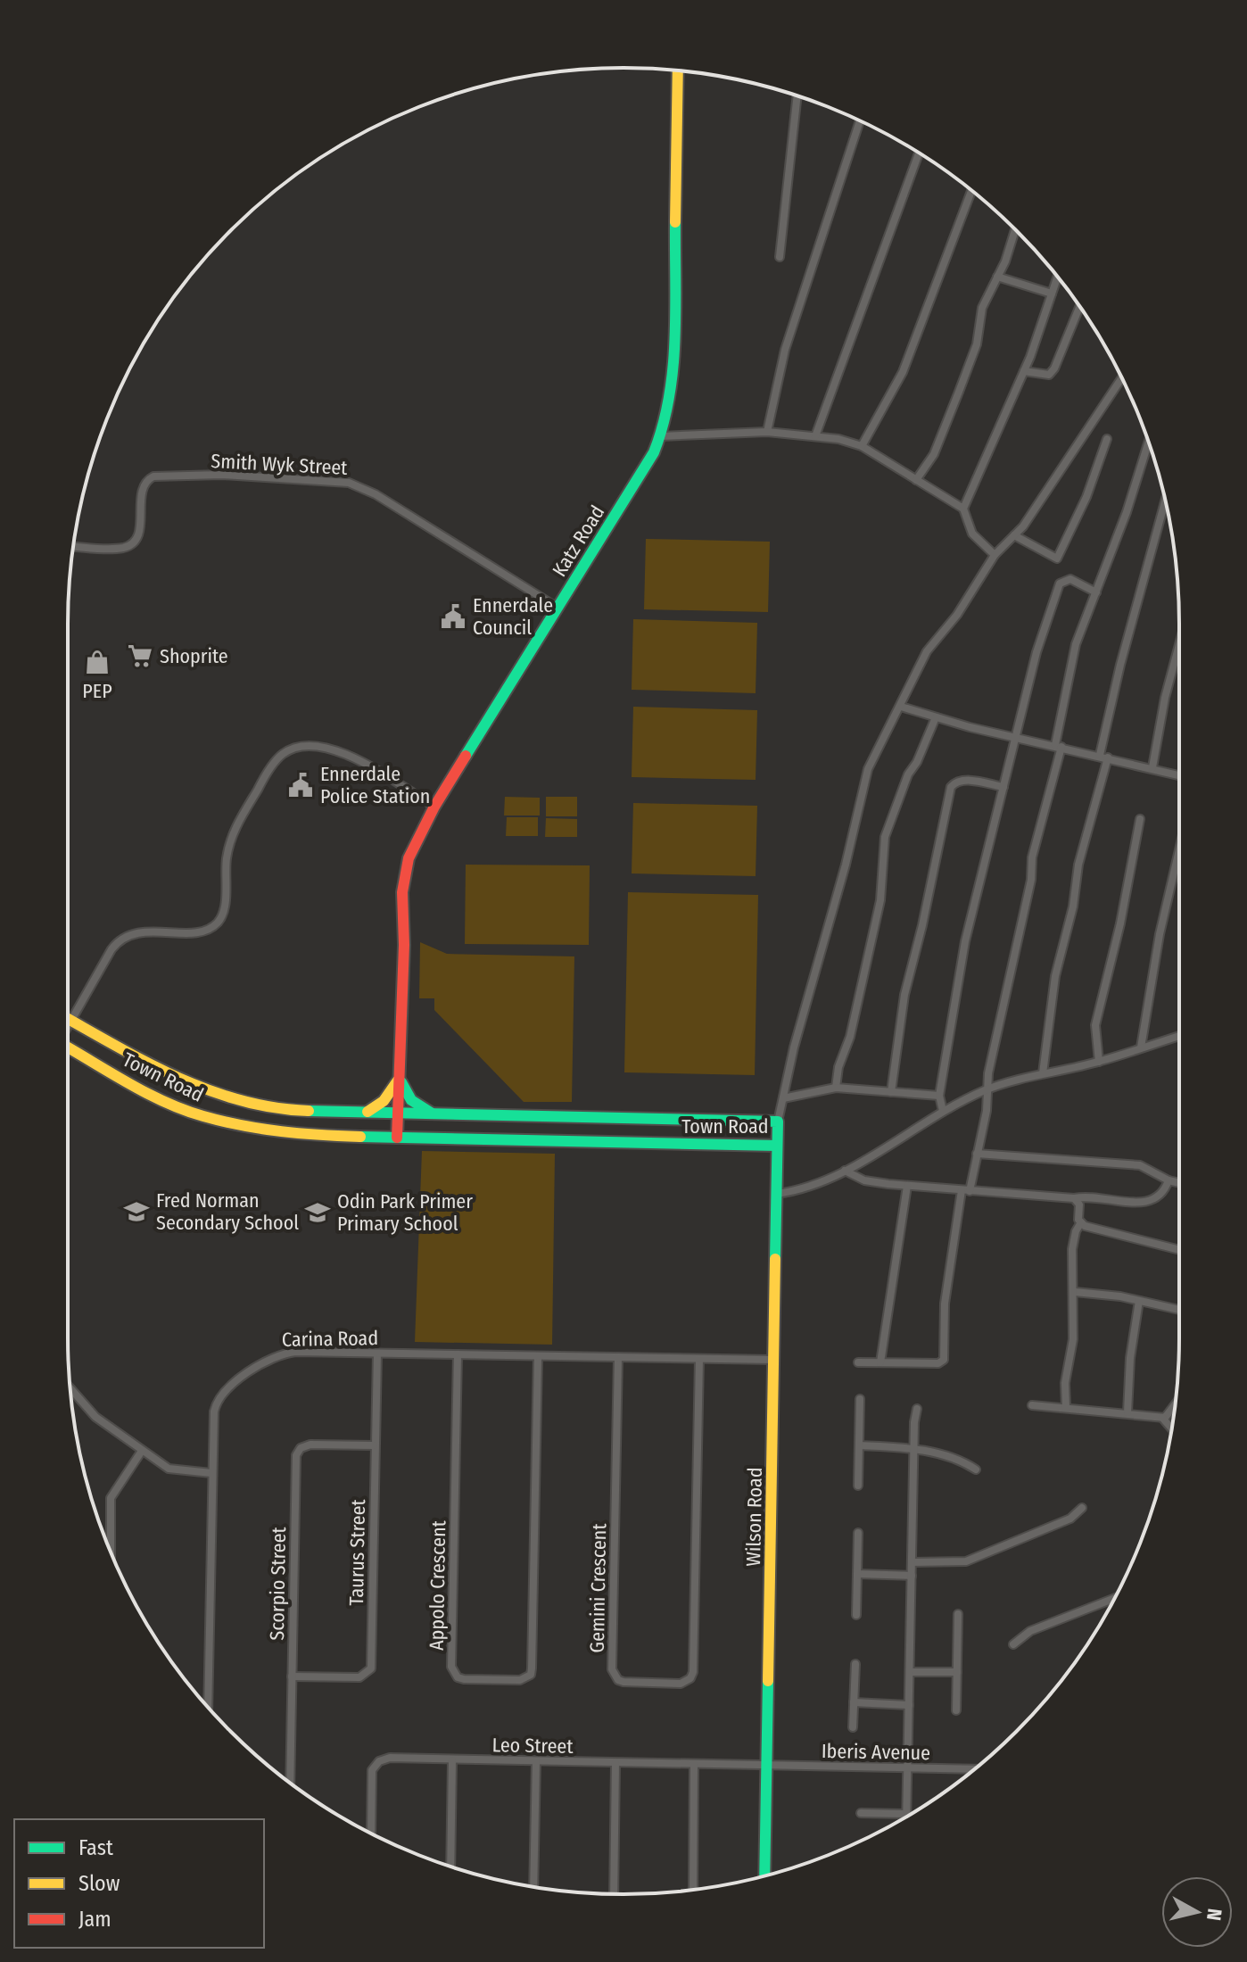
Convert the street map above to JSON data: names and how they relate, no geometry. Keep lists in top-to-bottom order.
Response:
{
  "streets": {
    "street": [
      "Smith Wyk Street",
      "Katz Road",
      "Town Road",
      "Carina Road",
      "Wilson Road",
      "Taurus Street",
      "Scorpio Street",
      "Appolo Crescent",
      "Gemini Crescent",
      "Leo Street",
      "Iberis Avenue"
    ]
  },
  "crossings": [
    ["Smith Wyk Street", "Katz Road"],
    ["Katz Road", "Town Road"],
    ["Town Road", "Wilson Road"],
    ["Carina Road", "Wilson Road"],
    ["Carina Road", "Taurus Street"],
    ["Carina Road", "Appolo Crescent"],
    ["Carina Road", "Gemini Crescent"],
    ["Wilson Road", "Leo Street"],
    ["Wilson Road", "Iberis Avenue"],
    ["Taurus Street", "Scorpio Street"],
    ["Leo Street", "Iberis Avenue"]
  ],
  "places": {
    "public building": ["Ennerdale Council", "Ennerdale Police Station"],
    "supermarket": ["Shoprite"],
    "shop": ["PEP"],
    "school or university": ["Fred Norman Secondary School", "Odin Park Primer Primary School"]
  },
  "legend": ["Fast", "Slow", "Jam"],
  "north": "right"
}
